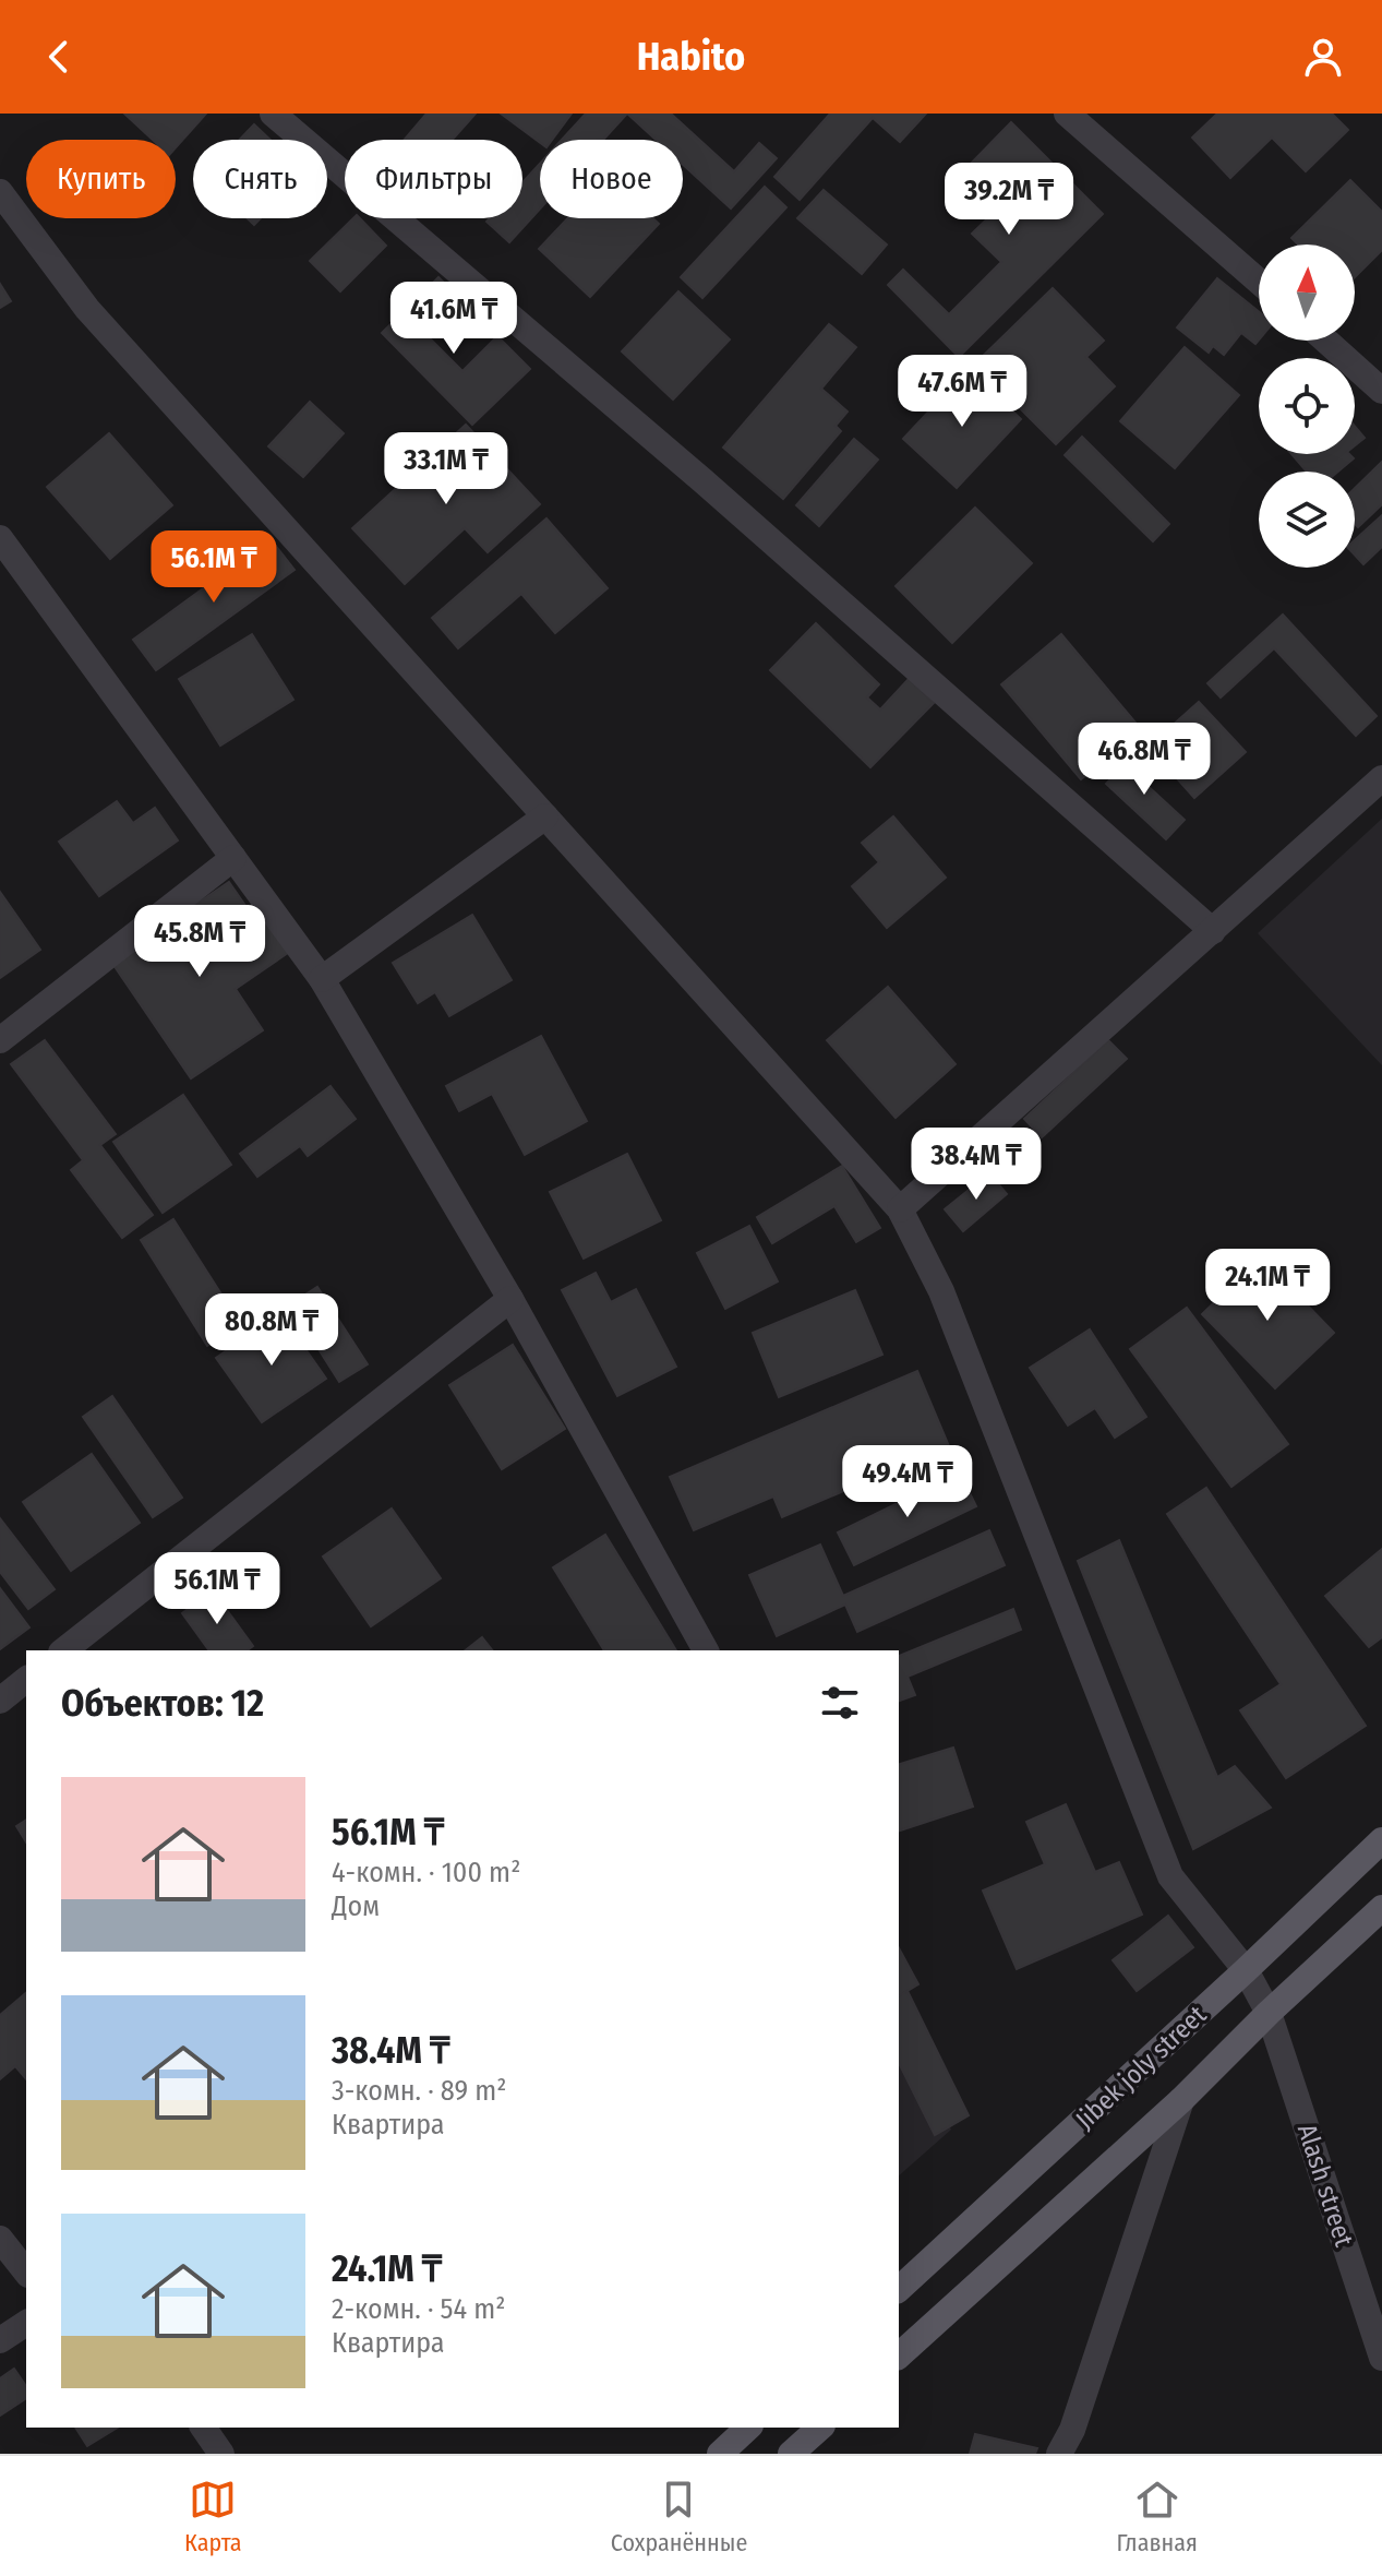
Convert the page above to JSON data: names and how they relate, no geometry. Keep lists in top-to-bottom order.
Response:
{
  "streets": {
    "main road": ["Jibek joly street"],
    "street": ["Alash street"]
  },
  "crossings": [
    ["Jibek joly street", "Alash street"]
  ],
  "north": "top",
  "page": {
    "header": "Habito",
    "chip": [
      "Купить",
      "Снять",
      "Фильтры",
      "Новое"
    ],
    "price": [
      "39.2M ₸",
      "41.6M ₸",
      "47.6M ₸",
      "33.1M ₸",
      "56.1M ₸",
      "46.8M ₸",
      "45.8M ₸",
      "38.4M ₸",
      "24.1M ₸",
      "80.8M ₸",
      "49.4M ₸",
      "56.1M ₸"
    ],
    "heading": "Объектов: 12",
    "list": [
      {
        "name": "56.1M ₸",
        "note": "4-комн. · 100 m² · Дом"
      },
      {
        "name": "38.4M ₸",
        "note": "3-комн. · 89 m² · Квартира"
      },
      {
        "name": "24.1M ₸",
        "note": "2-комн. · 54 m² · Квартира"
      }
    ],
    "tabs": ["Карта", "Сохранённые", "Главная"]
  }
}
